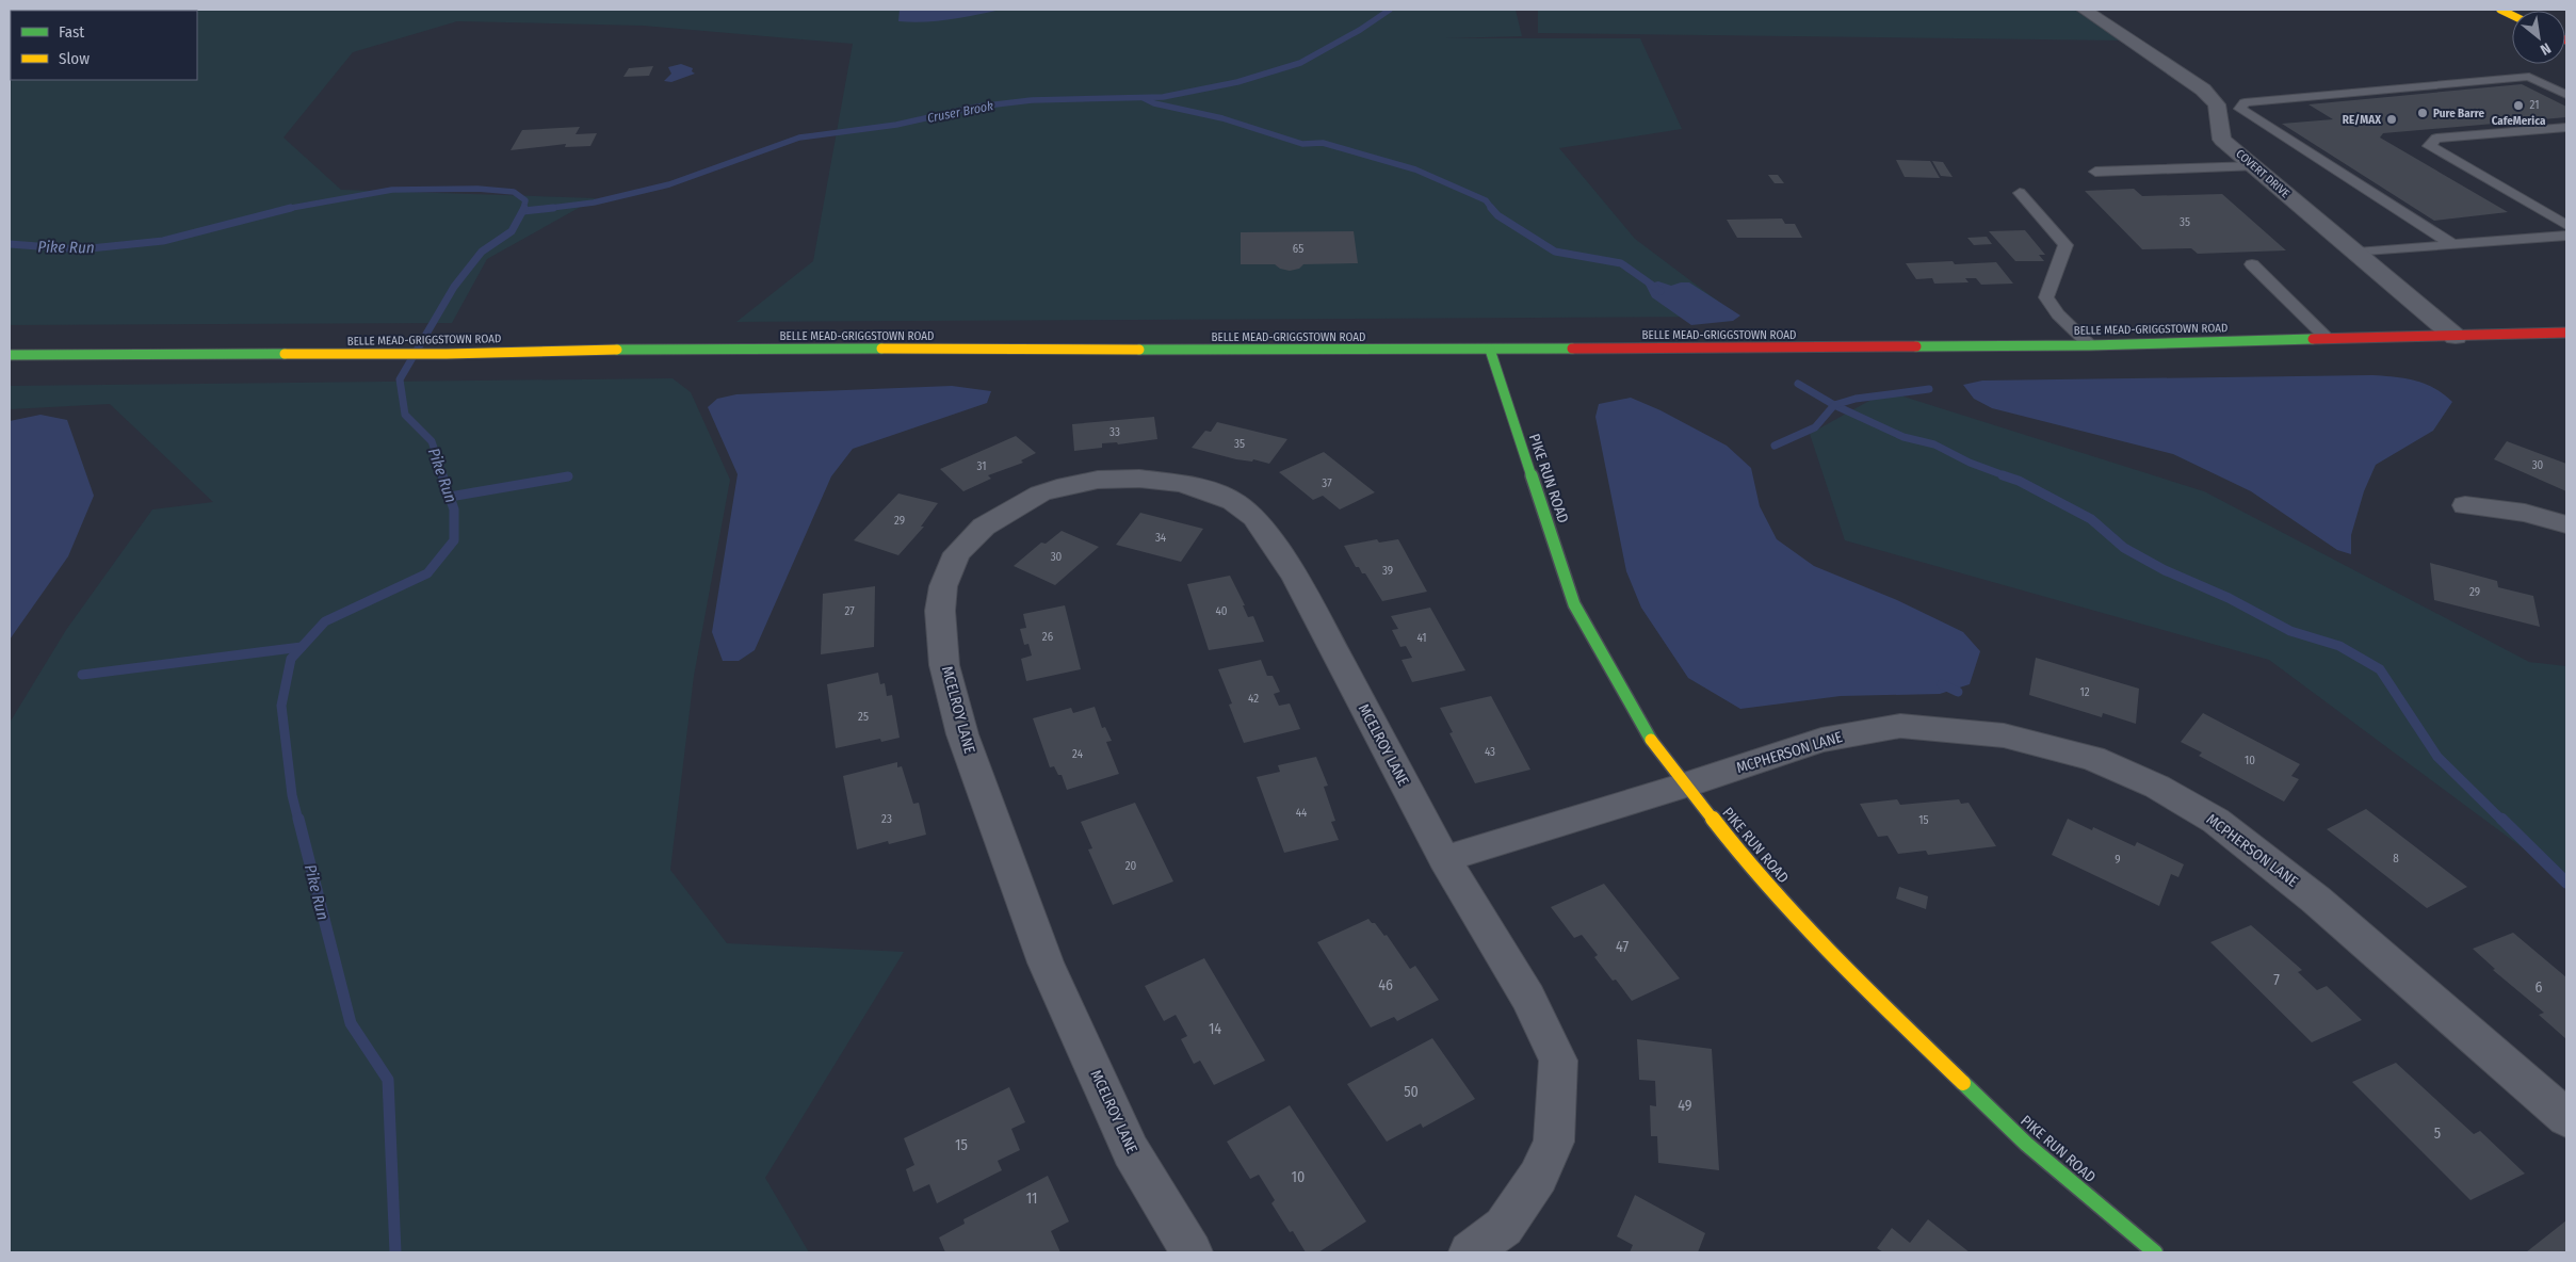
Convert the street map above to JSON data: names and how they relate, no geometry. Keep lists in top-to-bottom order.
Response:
{
  "streets": {
    "main road": ["BELLE MEAD-GRIGGSTOWN ROAD", "PIKE RUN ROAD"],
    "street": ["COVERT DRIVE", "MCELROY LANE", "MCPHERSON LANE"]
  },
  "crossings": [
    ["COVERT DRIVE", "BELLE MEAD-GRIGGSTOWN ROAD"],
    ["BELLE MEAD-GRIGGSTOWN ROAD", "PIKE RUN ROAD"],
    ["PIKE RUN ROAD", "MCPHERSON LANE"]
  ],
  "water": ["Cruser Brook", "Pike Run"],
  "places": ["CafeMerica", "Pure Barre", "RE/MAX"],
  "house_numbers": [
    "21",
    "35",
    "65",
    "33",
    "35",
    "30",
    "31",
    "37",
    "29",
    "34",
    "30",
    "39",
    "29",
    "27",
    "40",
    "26",
    "41",
    "12",
    "42",
    "25",
    "43",
    "24",
    "10",
    "44",
    "23",
    "15",
    "8",
    "9",
    "20",
    "47",
    "7",
    "46",
    "6",
    "14",
    "50",
    "49",
    "5",
    "15",
    "10",
    "11"
  ],
  "legend": ["Fast", "Slow"],
  "north": "bottom right"
}
